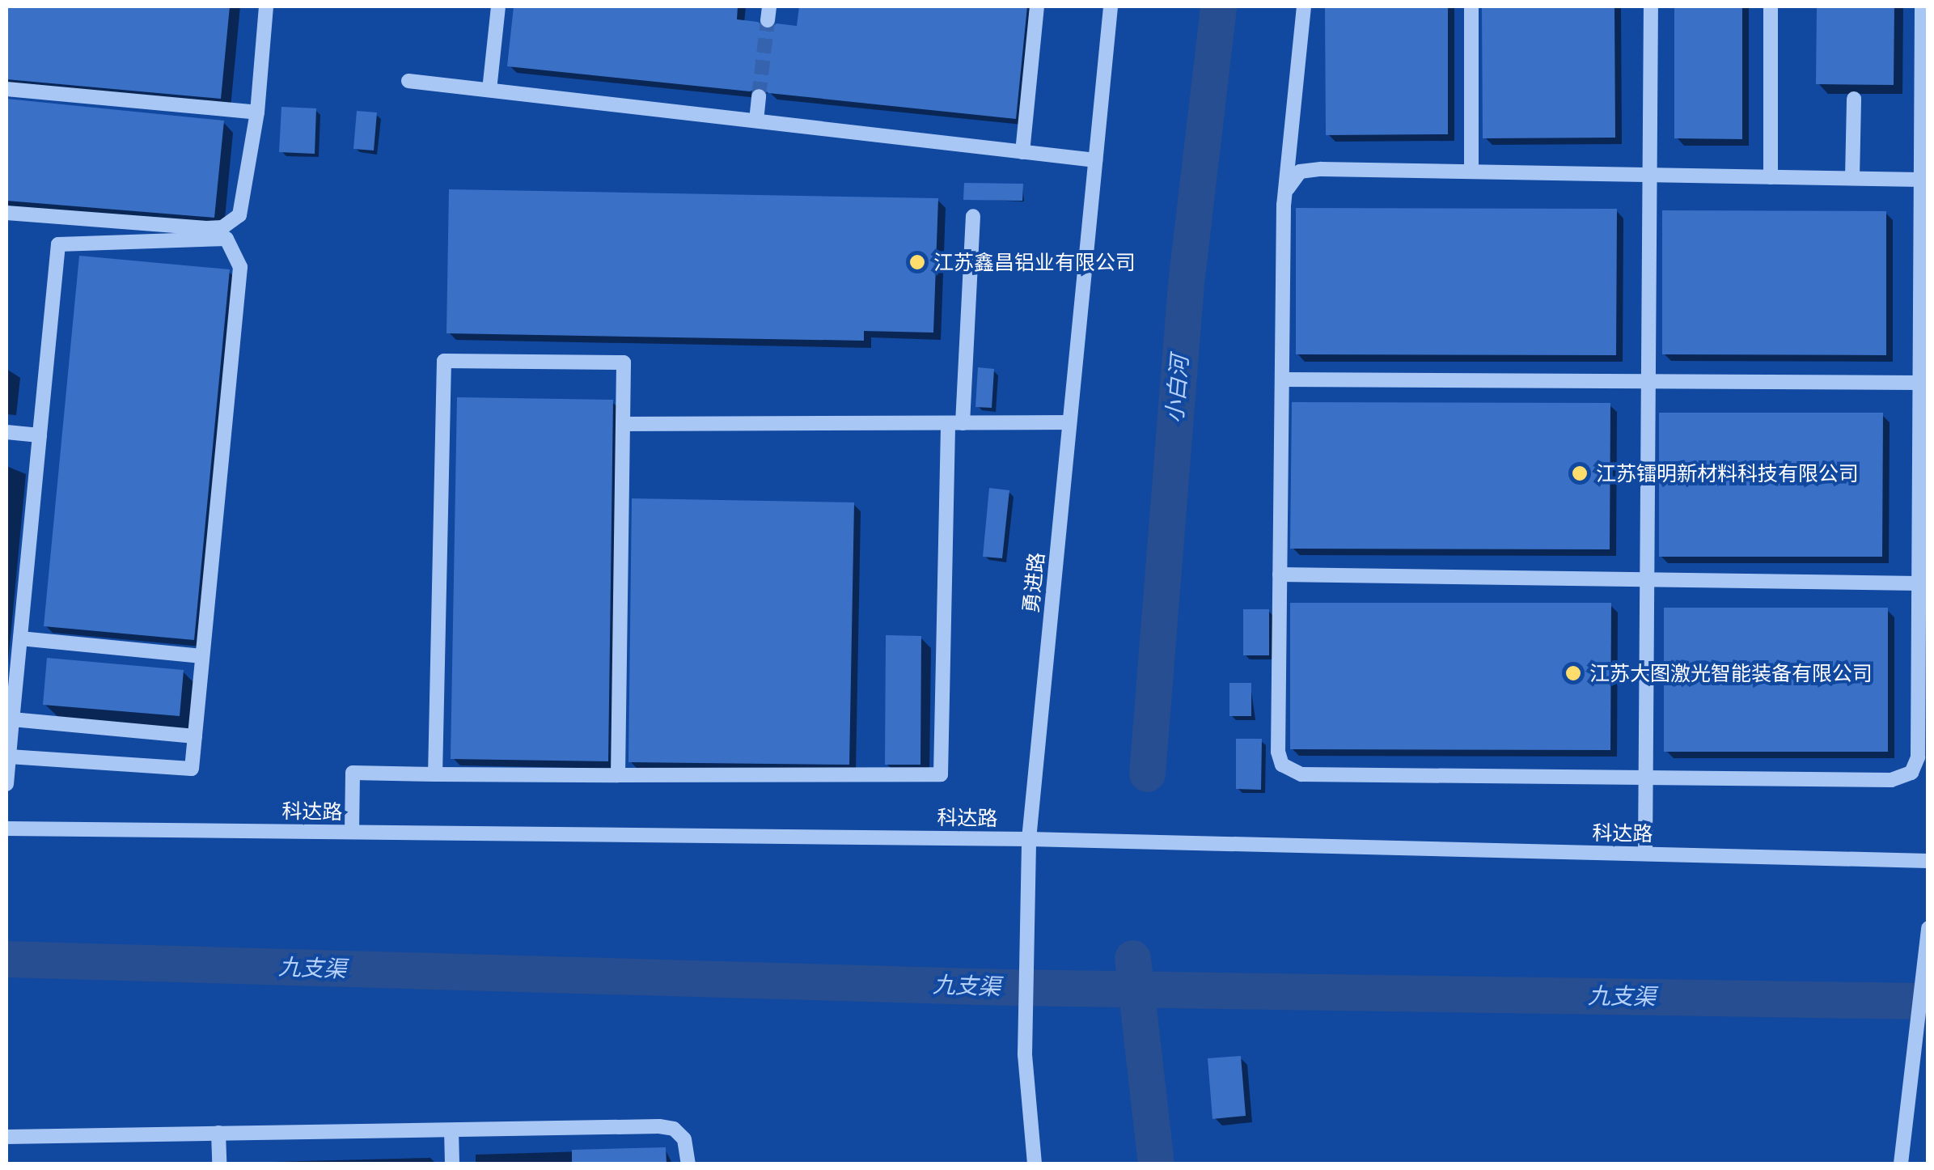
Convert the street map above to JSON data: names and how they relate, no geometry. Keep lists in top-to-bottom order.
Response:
{
  "streets": {
    "street": ["勇进路", "科达路"]
  },
  "crossings": [
    ["勇进路", "科达路"]
  ],
  "water": ["小白河", "九支渠"],
  "places": ["江苏鑫昌铝业有限公司", "江苏镭明新材料科技有限公司", "江苏大图激光智能装备有限公司"]
}
